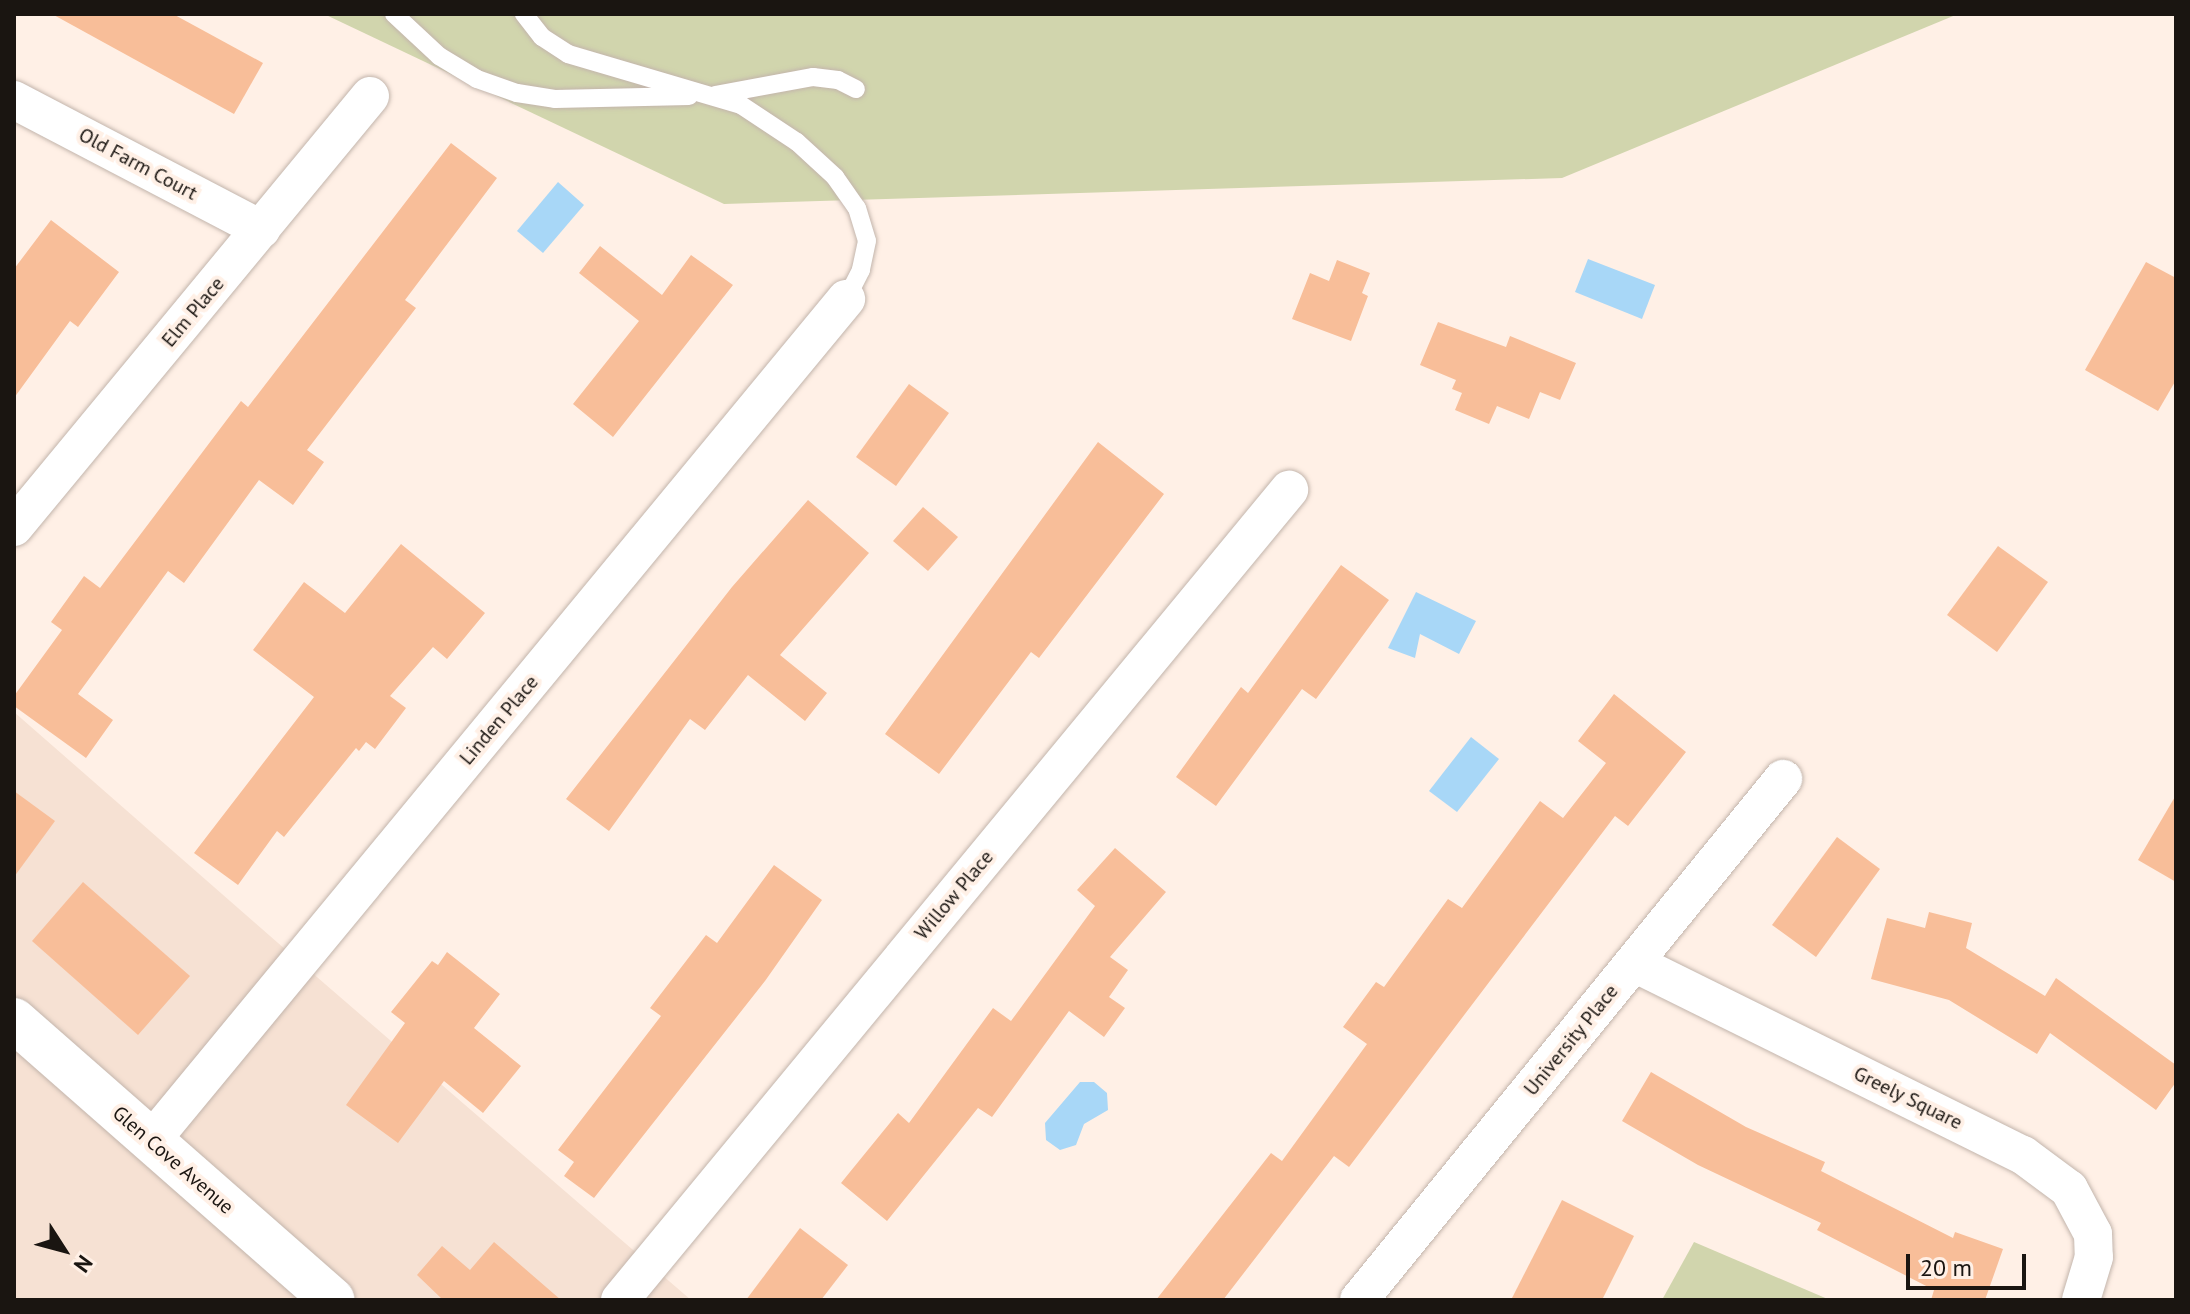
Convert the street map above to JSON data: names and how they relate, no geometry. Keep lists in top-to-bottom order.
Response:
{
  "streets": {
    "main road": ["Glen Cove Avenue"],
    "street": [
      "Old Farm Court",
      "Elm Place",
      "Linden Place",
      "Willow Place",
      "University Place",
      "Greely Square"
    ]
  },
  "crossings": [
    ["Old Farm Court", "Elm Place"],
    ["Linden Place", "Glen Cove Avenue"],
    ["University Place", "Greely Square"]
  ],
  "scale_bar": "20 m",
  "north": "bottom right"
}
